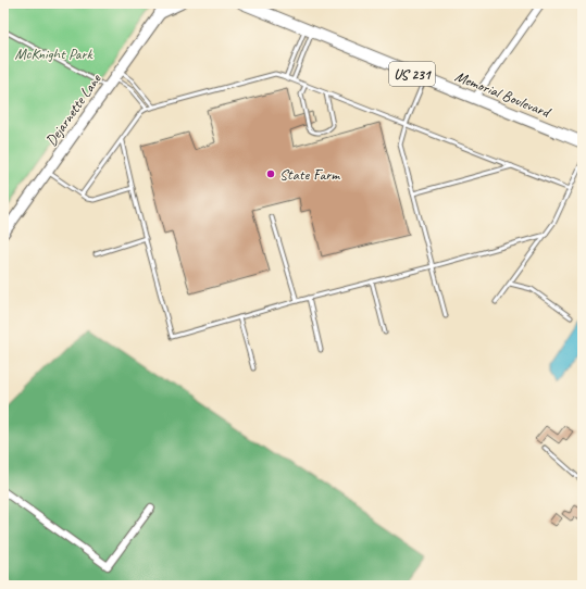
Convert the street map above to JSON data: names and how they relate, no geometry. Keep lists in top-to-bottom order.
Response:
{
  "streets": {
    "main road": ["US 231", "Memorial Boulevard", "Dejarnette Lane"]
  },
  "parks": ["McKnight Park"],
  "places": ["State Farm"]
}
